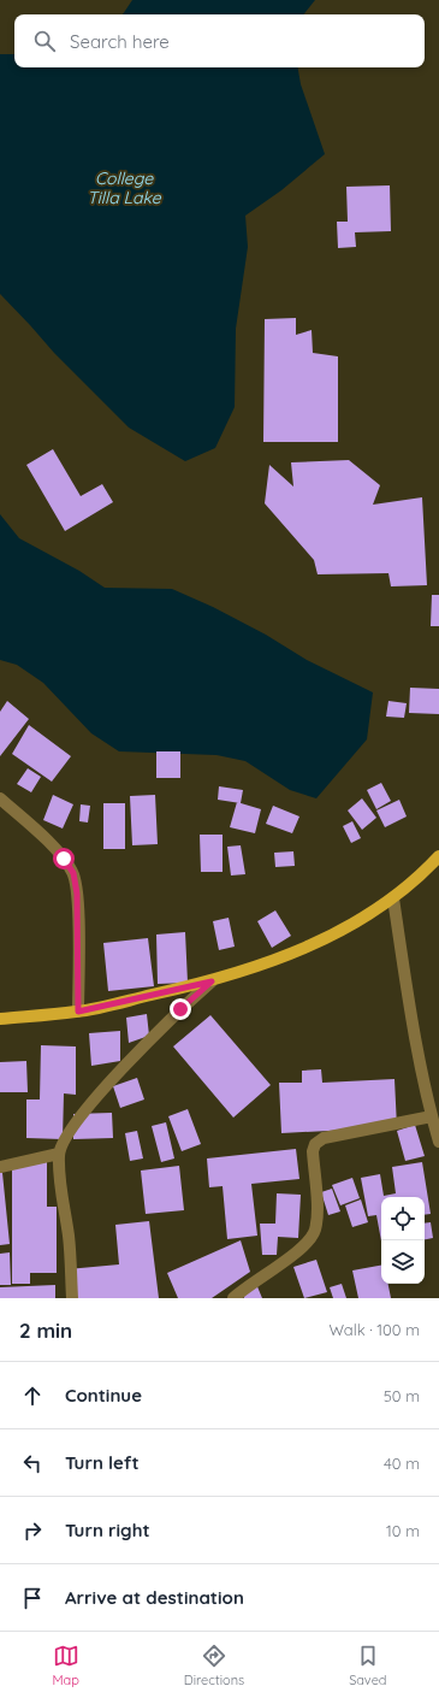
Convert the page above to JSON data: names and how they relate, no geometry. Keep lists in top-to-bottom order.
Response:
{
  "water": ["College Tilla Lake"],
  "page": {
    "search": "Search here",
    "heading": ["2 min", "Walk · 100 m"],
    "list": [
      ["Continue", "50 m"],
      ["Turn left", "40 m"],
      ["Turn right", "10 m"],
      "Arrive at destination"
    ],
    "nav": ["Map", "Directions", "Saved"]
  }
}
